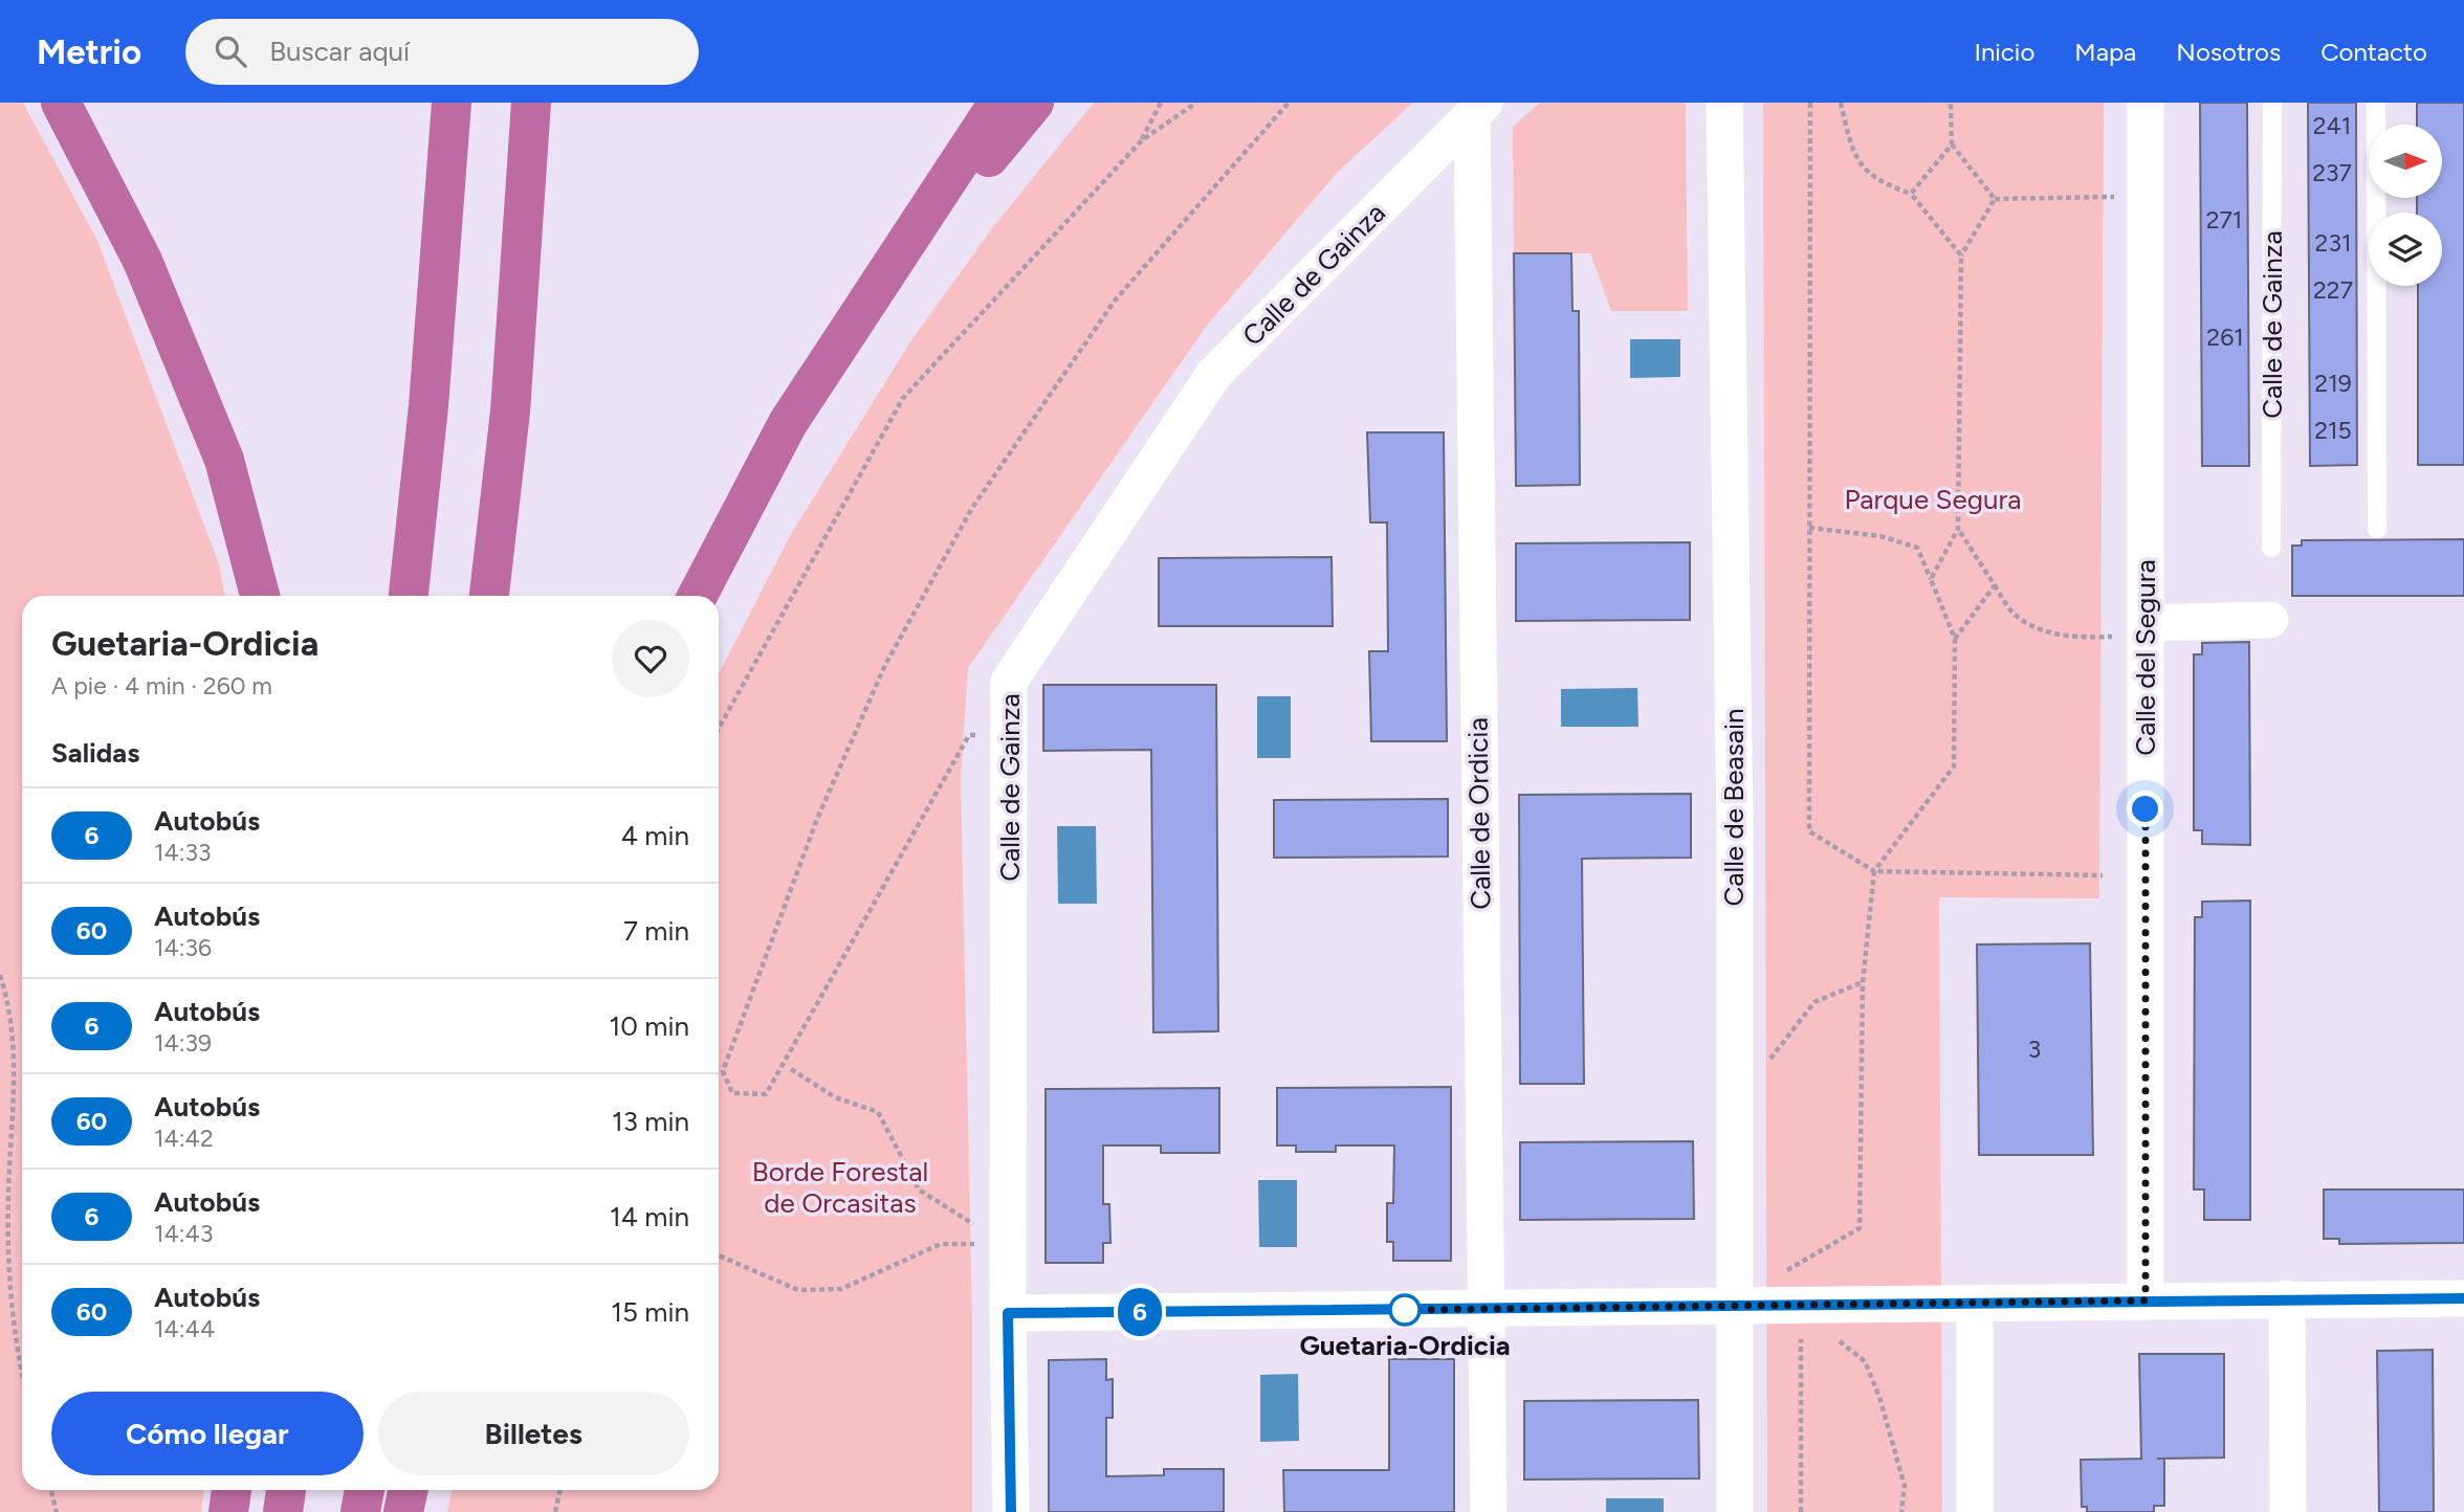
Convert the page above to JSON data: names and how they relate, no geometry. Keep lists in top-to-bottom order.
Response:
{
  "streets": {
    "street": [
      "Calle de Gainza",
      "Calle del Segura",
      "Calle de Beasain",
      "Calle de Ordicia"
    ]
  },
  "crossings": [
    ["Calle de Gainza", "Calle de Ordicia"]
  ],
  "parks": ["Parque Segura", "Borde Forestal de Orcasitas"],
  "places": ["Guetaria-Ordicia"],
  "lines": ["bus line 6"],
  "house_numbers": [
    "241",
    "237",
    "271",
    "231",
    "227",
    "261",
    "219",
    "215",
    "3"
  ],
  "north": "right",
  "page": {
    "header": "Metrio",
    "search": "Buscar aquí",
    "nav": [
      "Inicio",
      "Mapa",
      "Nosotros",
      "Contacto"
    ],
    "on_map": "6",
    "heading": [
      ["Guetaria-Ordicia", "A pie · 4 min · 260 m"],
      "Salidas"
    ],
    "list": [
      {
        "mark": "6",
        "name": "Autobús",
        "note": "14:33",
        "value": "4 min"
      },
      {
        "mark": "60",
        "name": "Autobús",
        "note": "14:36",
        "value": "7 min"
      },
      {
        "mark": "6",
        "name": "Autobús",
        "note": "14:39",
        "value": "10 min"
      },
      {
        "mark": "60",
        "name": "Autobús",
        "note": "14:42",
        "value": "13 min"
      },
      {
        "mark": "6",
        "name": "Autobús",
        "note": "14:43",
        "value": "14 min"
      },
      {
        "mark": "60",
        "name": "Autobús",
        "note": "14:44",
        "value": "15 min"
      }
    ],
    "buttons": ["Cómo llegar", "Billetes"]
  }
}
